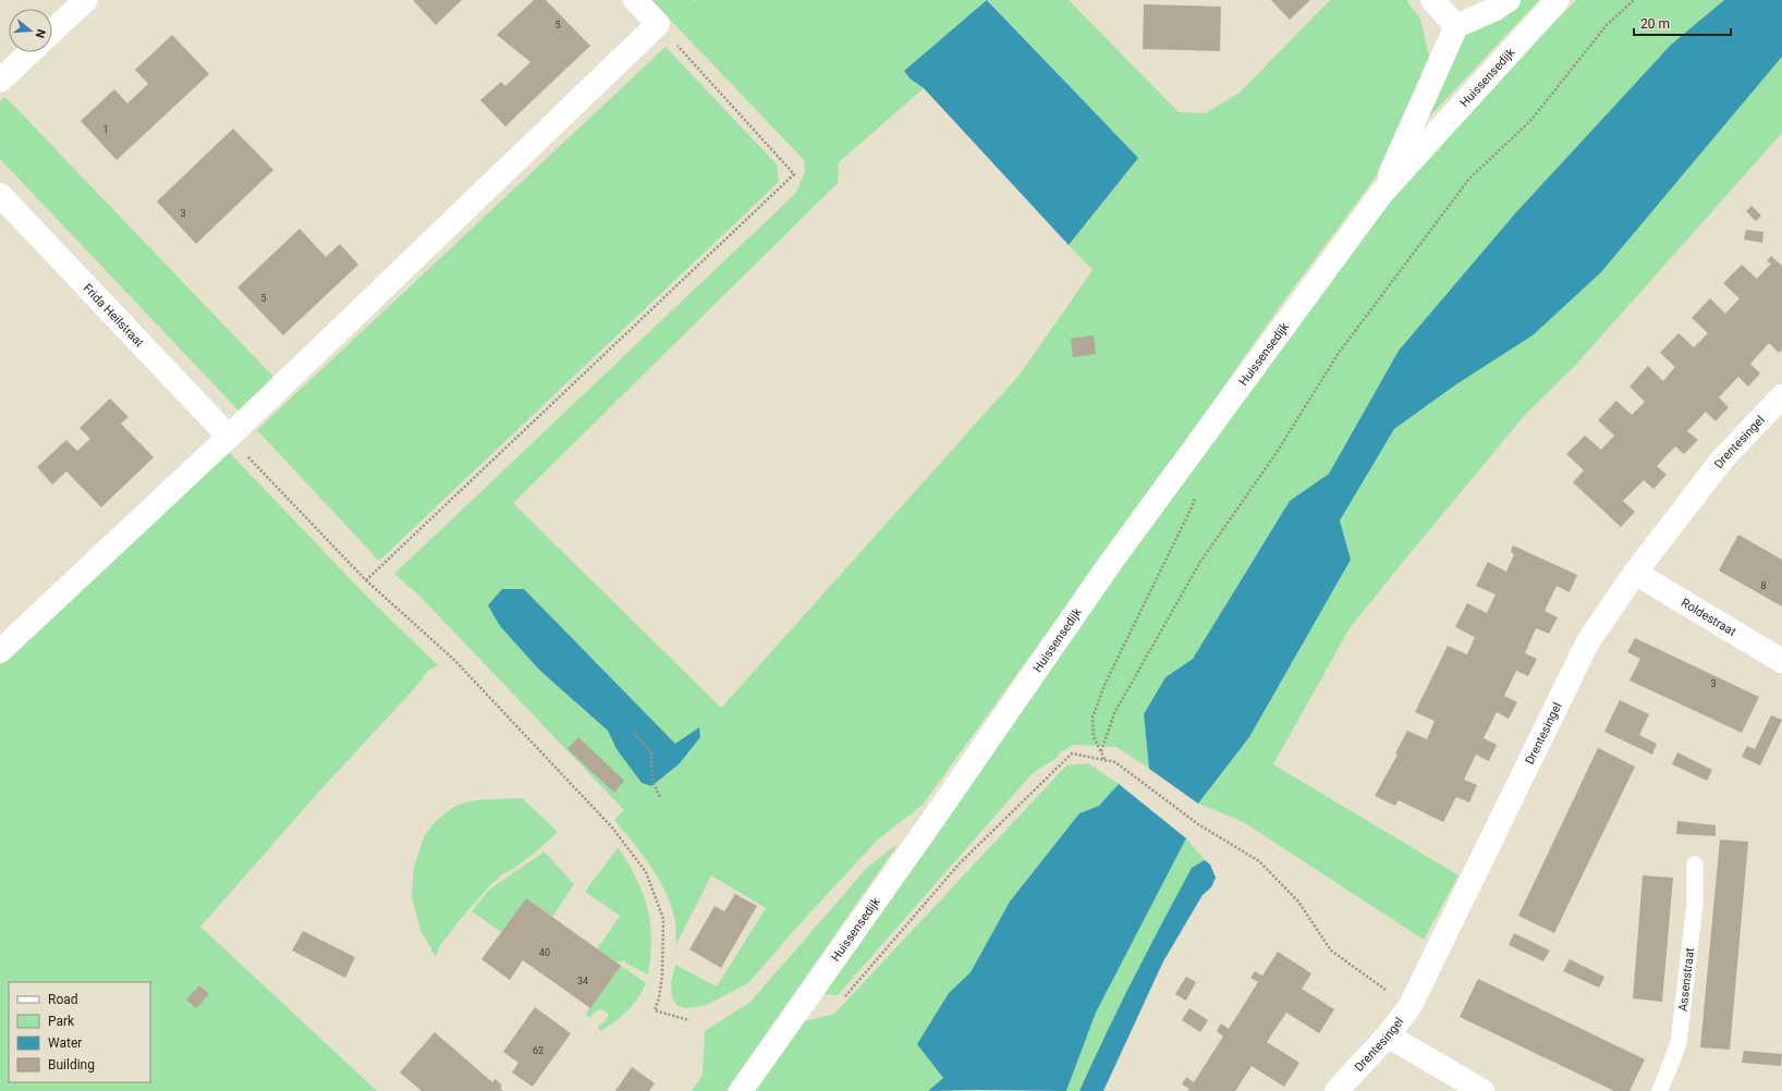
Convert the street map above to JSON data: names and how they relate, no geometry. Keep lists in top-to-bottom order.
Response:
{
  "streets": {
    "street": [
      "Huissensedijk",
      "Frida Heilstraat",
      "Drentesingel",
      "Roldestraat"
    ],
    "lane": ["Assenstraat"]
  },
  "crossings": [
    ["Drentesingel", "Roldestraat"]
  ],
  "house_numbers": [
    "5",
    "1",
    "3",
    "5",
    "8",
    "3",
    "40",
    "34",
    "62"
  ],
  "legend": [
    "Road",
    "Park",
    "Water",
    "Building"
  ],
  "scale_bar": "20 m",
  "north": "right"
}
